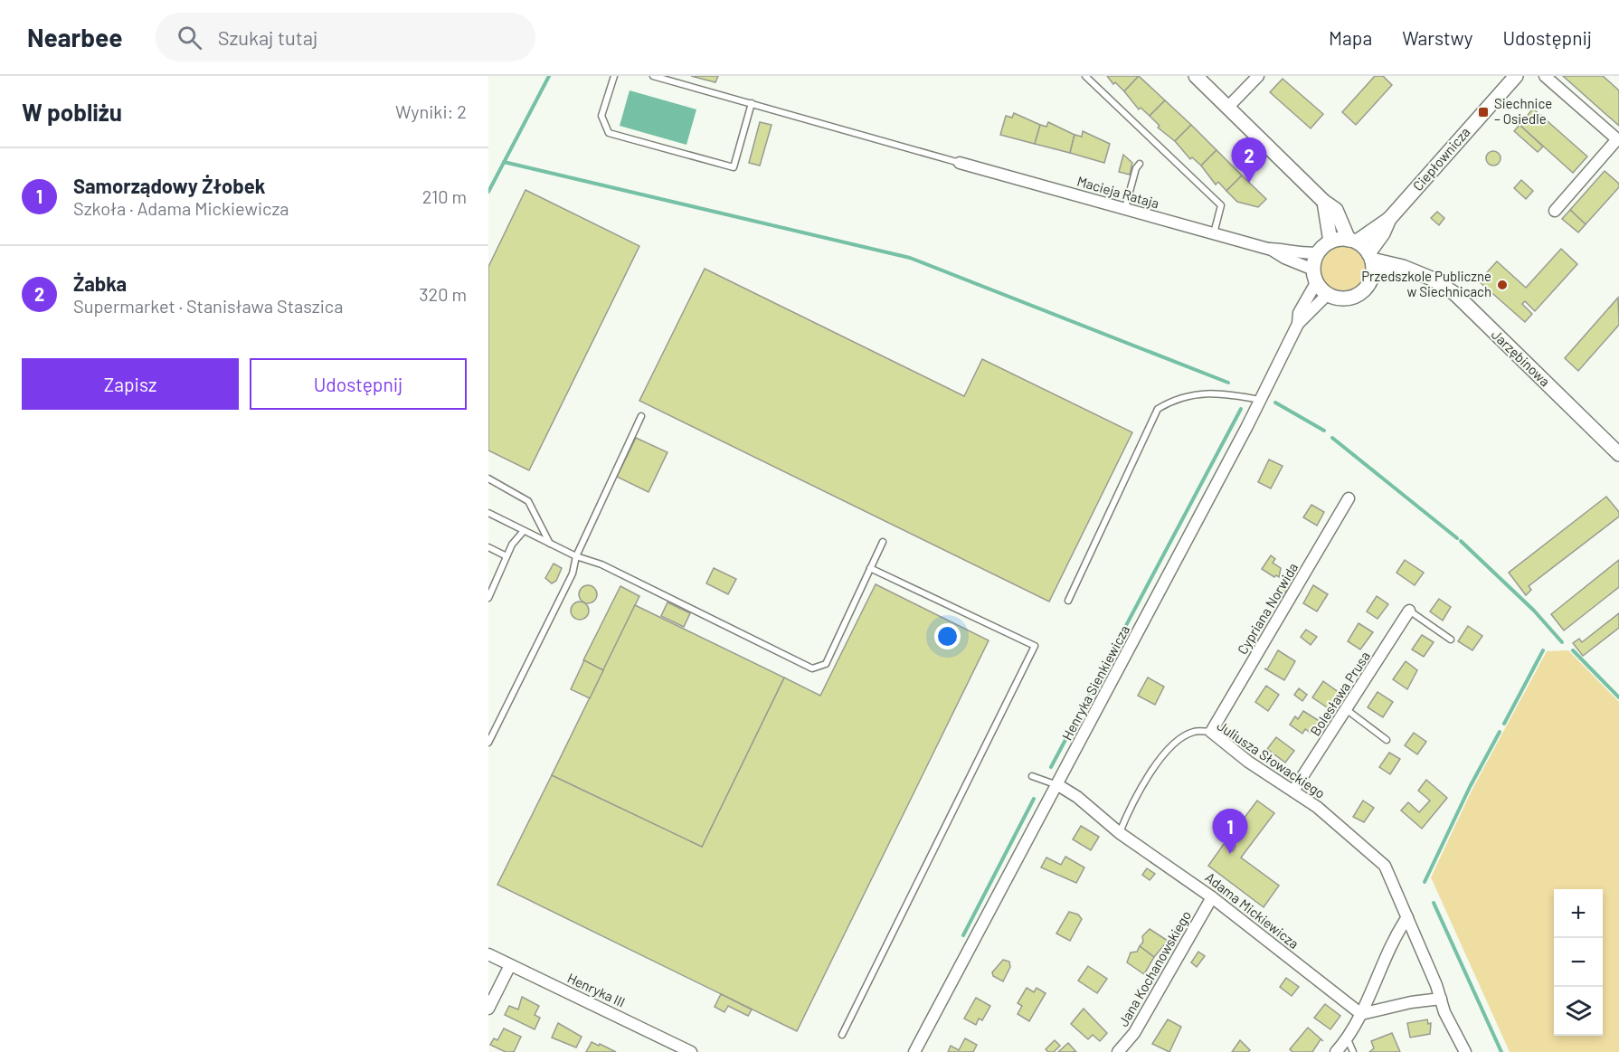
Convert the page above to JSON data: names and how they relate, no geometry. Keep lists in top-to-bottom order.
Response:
{
  "streets": {
    "street": [
      "Ciepłownicza",
      "Macieja Rataja",
      "Jarzębinowa",
      "Cypriana Norwida",
      "Henryka Sienkiewicza",
      "Bolesława Prusa",
      "Juliusza Słowackiego",
      "Adama Mickiewicza",
      "Jana Kochanowskiego",
      "Henryka III"
    ]
  },
  "crossings": [
    ["Ciepłownicza", "Macieja Rataja"],
    ["Ciepłownicza", "Jarzębinowa"],
    ["Ciepłownicza", "Henryka Sienkiewicza"],
    ["Macieja Rataja", "Jarzębinowa"],
    ["Macieja Rataja", "Henryka Sienkiewicza"],
    ["Jarzębinowa", "Henryka Sienkiewicza"],
    ["Cypriana Norwida", "Juliusza Słowackiego"],
    ["Henryka Sienkiewicza", "Adama Mickiewicza"],
    ["Bolesława Prusa", "Juliusza Słowackiego"],
    ["Juliusza Słowackiego", "Adama Mickiewicza"],
    ["Adama Mickiewicza", "Jana Kochanowskiego"]
  ],
  "places": {
    "transit": ["Siechnice – Osiedle"],
    "other": ["Przedszkole Publiczne w Siechnicach"]
  },
  "page": {
    "header": "Nearbee",
    "search": "Szukaj tutaj",
    "nav": ["Mapa", "Warstwy", "Udostępnij"],
    "heading": ["W pobliżu", "Wyniki: 2"],
    "pins": ["2", "1"],
    "list": [
      {
        "mark": "1",
        "name": "Samorządowy Żłobek",
        "note": "Szkoła · Adama Mickiewicza",
        "value": "210 m"
      },
      {
        "mark": "2",
        "name": "Żabka",
        "note": "Supermarket · Stanisława Staszica",
        "value": "320 m"
      }
    ],
    "buttons": ["Zapisz", "Udostępnij"],
    "map_buttons": ["+", "−"]
  }
}
